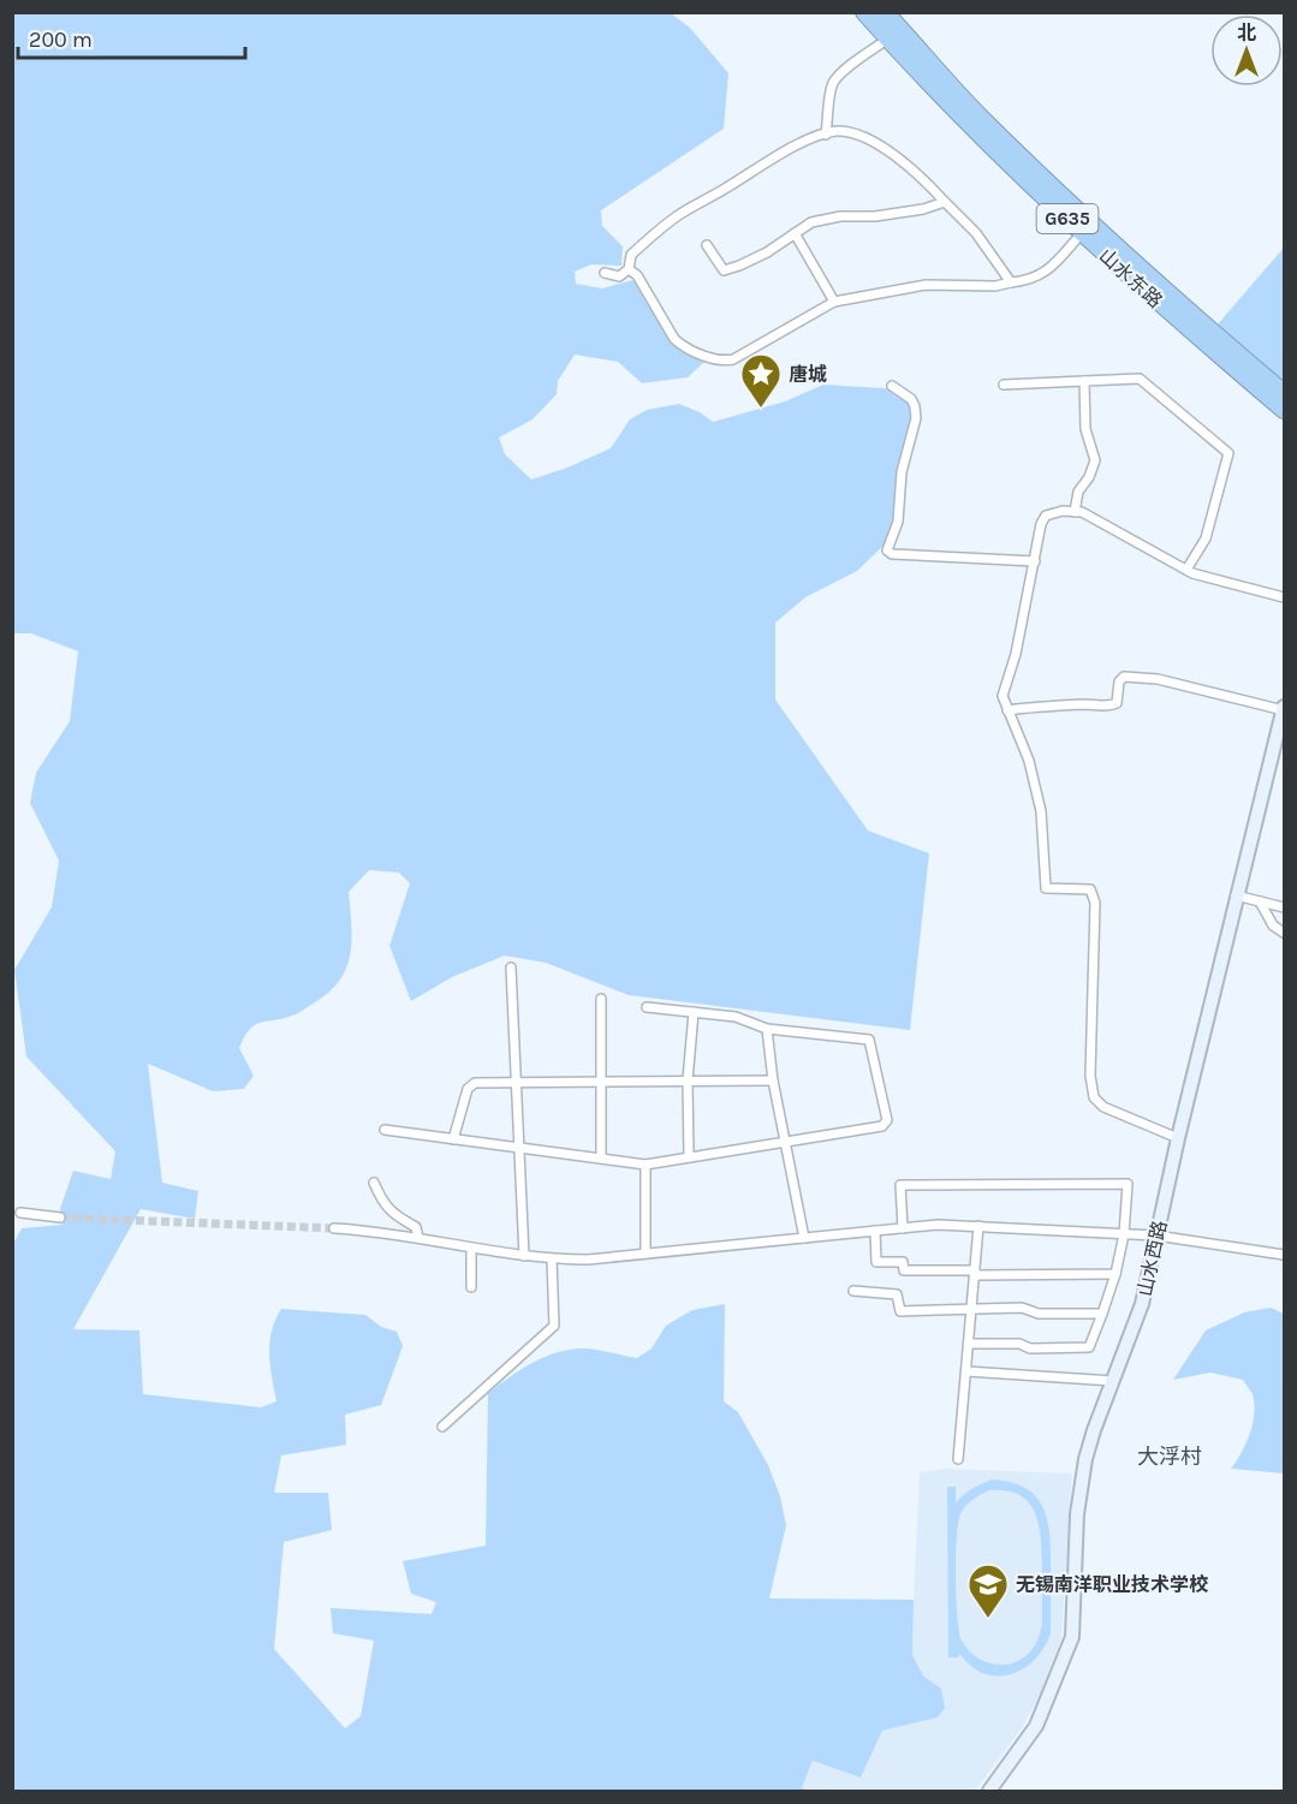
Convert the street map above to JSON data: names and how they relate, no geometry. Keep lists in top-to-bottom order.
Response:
{
  "streets": {
    "highway": ["G635", "山水东路"],
    "street": ["山水西路"]
  },
  "districts": ["大浮村"],
  "places": {
    "place": ["唐城"],
    "school or university": ["无锡南洋职业技术学校"]
  },
  "scale_bar": "200 m",
  "north": "top"
}
